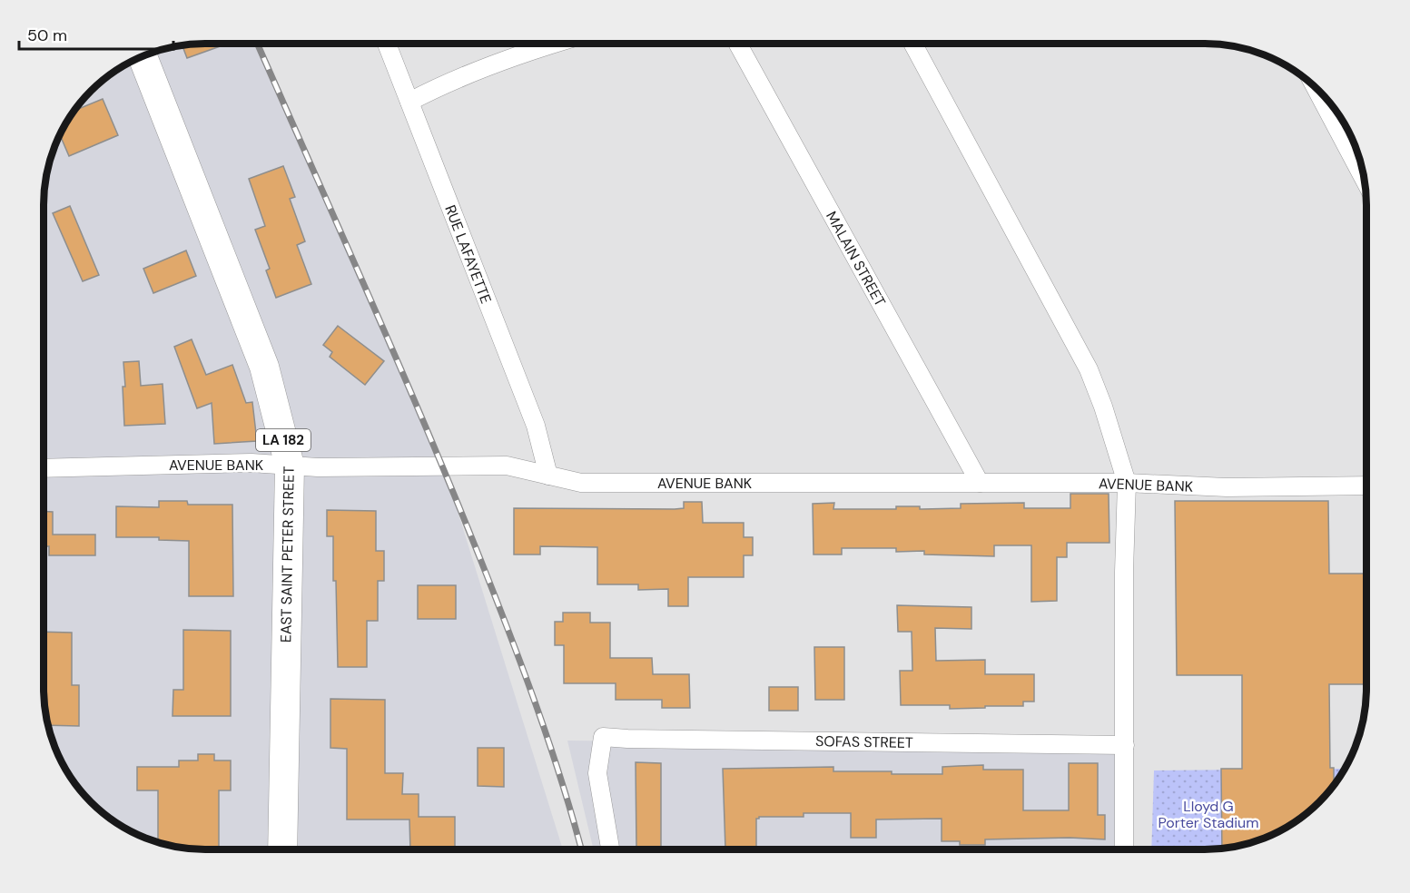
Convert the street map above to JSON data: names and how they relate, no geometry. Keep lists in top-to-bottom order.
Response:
{
  "streets": {
    "main road": ["LA 182", "EAST SAINT PETER STREET"],
    "street": [
      "RUE LAFAYETTE",
      "MALAIN STREET",
      "AVENUE BANK",
      "SOFAS STREET"
    ]
  },
  "crossings": [
    ["RUE LAFAYETTE", "AVENUE BANK"],
    ["MALAIN STREET", "AVENUE BANK"],
    ["AVENUE BANK", "EAST SAINT PETER STREET"]
  ],
  "parks": ["Lloyd G Porter Stadium"],
  "scale_bar": "50 m"
}
